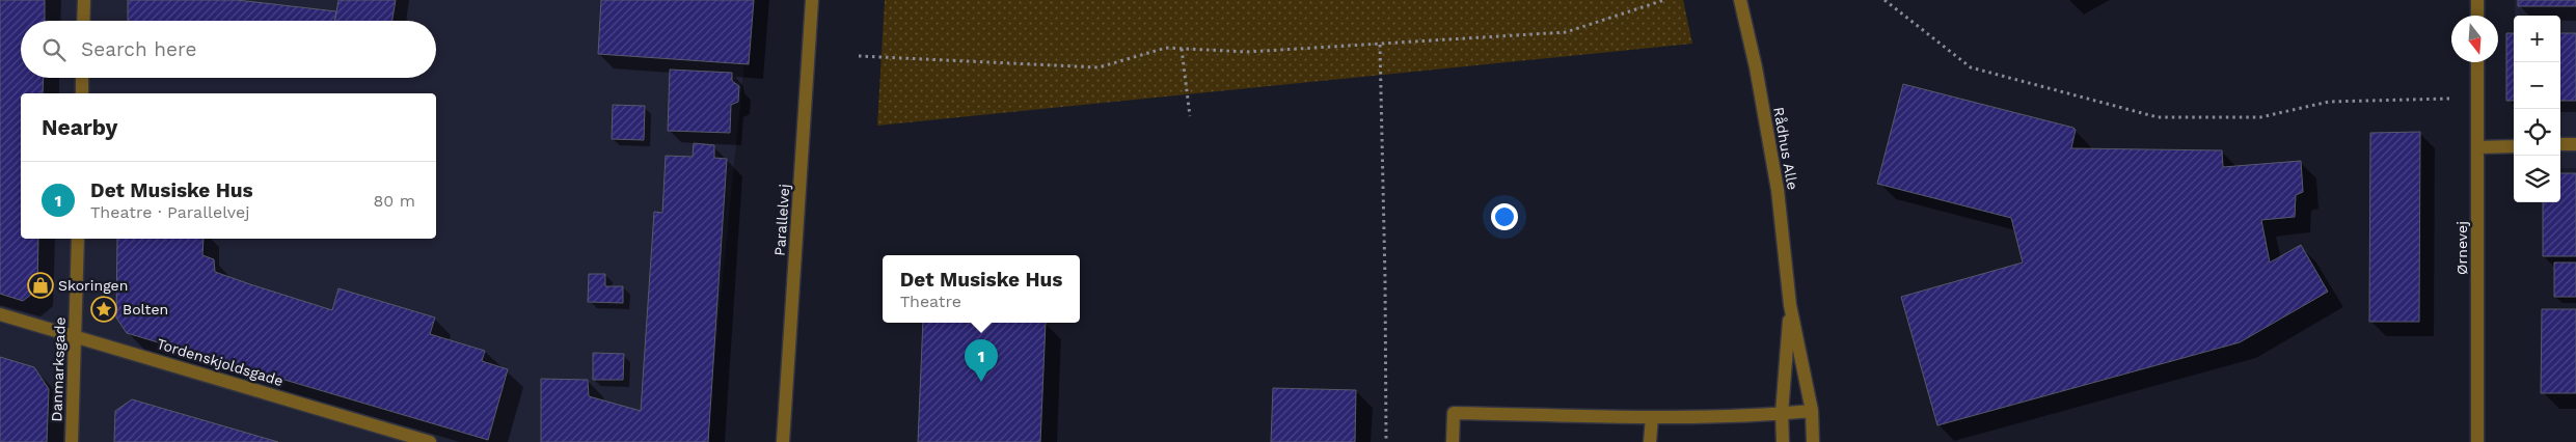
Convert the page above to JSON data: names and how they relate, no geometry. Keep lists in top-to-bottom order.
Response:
{
  "streets": {
    "street": [
      "Rådhus Alle",
      "Parallelvej",
      "Ørnevej",
      "Tordenskjoldsgade",
      "Danmarksgade"
    ]
  },
  "crossings": [
    ["Tordenskjoldsgade", "Danmarksgade"]
  ],
  "places": {
    "shop": ["Skoringen"],
    "place": ["Bolten"]
  },
  "north": "bottom",
  "page": {
    "map_buttons": ["+", "−"],
    "search": "Search here",
    "heading": "Nearby",
    "list": [
      {
        "mark": "1",
        "name": "Det Musiske Hus",
        "note": "Theatre · Parallelvej",
        "value": "80 m"
      }
    ],
    "popup": ["Det Musiske Hus", "Theatre"],
    "pins": "1"
  }
}
